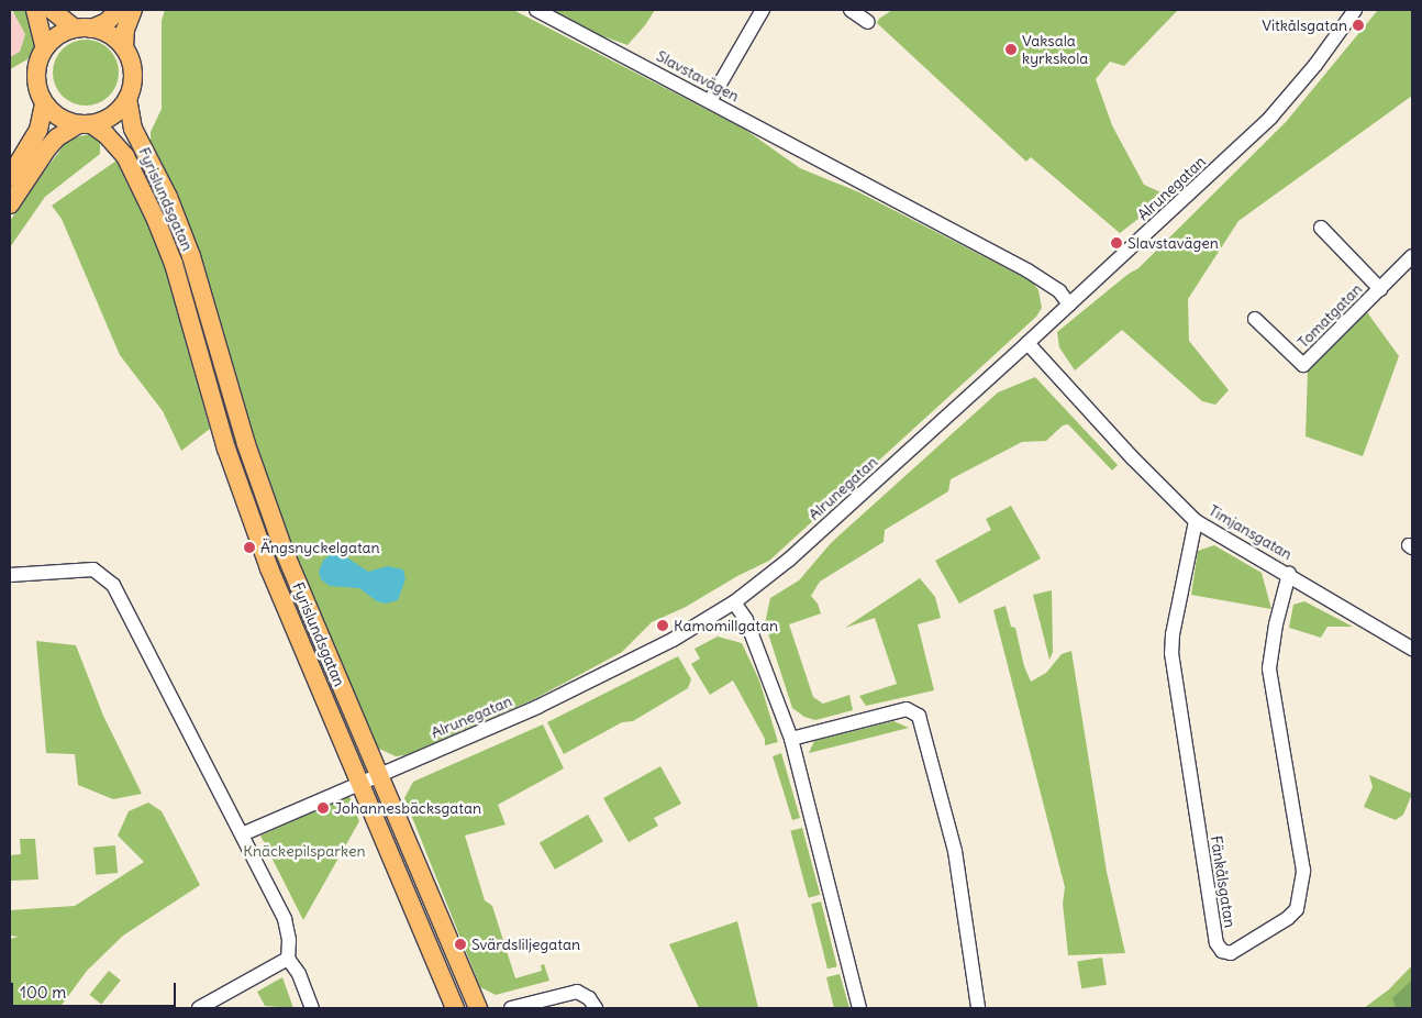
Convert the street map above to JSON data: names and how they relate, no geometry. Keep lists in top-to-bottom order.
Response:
{
  "streets": {
    "main road": ["Fyrislundsgatan"],
    "street": [
      "Slavstavägen",
      "Alrunegatan",
      "Tomatgatan",
      "Timjansgatan",
      "Fänkålsgatan"
    ]
  },
  "crossings": [
    ["Slavstavägen", "Alrunegatan"],
    ["Alrunegatan", "Fyrislundsgatan"],
    ["Alrunegatan", "Timjansgatan"],
    ["Timjansgatan", "Fänkålsgatan"]
  ],
  "parks": ["Knäckepilsparken"],
  "places": [
    "Vitkålsgatan",
    "Vaksala kyrkskola",
    "Slavstavägen",
    "Ängsnyckelgatan",
    "Kamomillgatan",
    "Johannesbäcksgatan",
    "Svärdsliljegatan"
  ],
  "scale_bar": "100 m"
}
